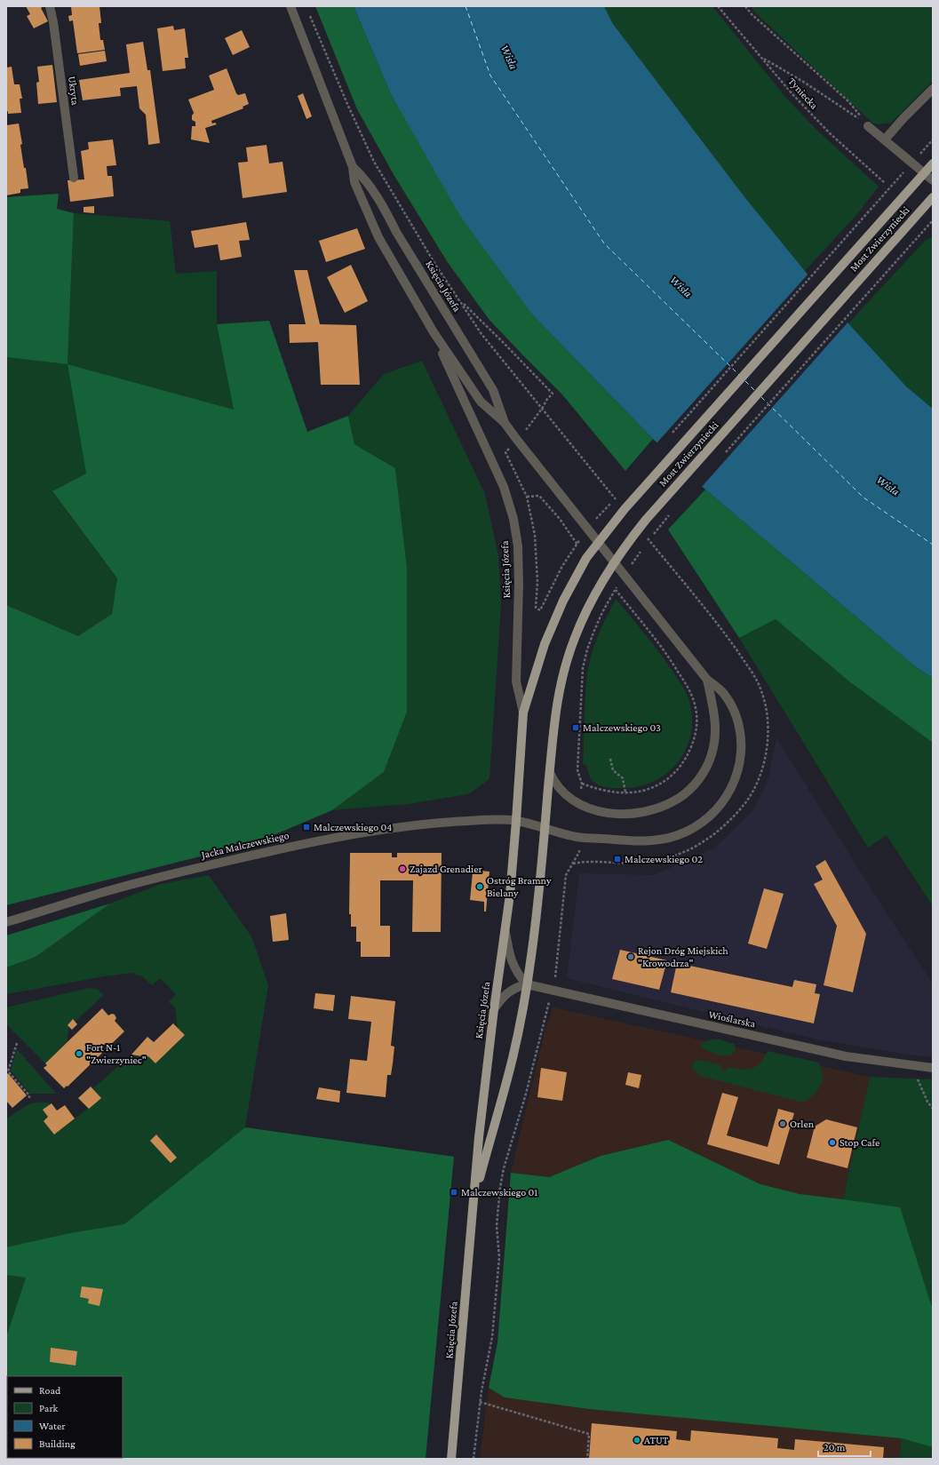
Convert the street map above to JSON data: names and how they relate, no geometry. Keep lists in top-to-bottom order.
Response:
{
  "streets": {
    "main road": ["Most Zwierzyniecki", "Księcia Józefa"],
    "street": ["Ukryta", "Jacka Malczewskiego", "Wioślarska"],
    "path": ["Tyniecka"]
  },
  "crossings": [
    ["Most Zwierzyniecki", "Księcia Józefa"],
    ["Księcia Józefa", "Jacka Malczewskiego"],
    ["Księcia Józefa", "Wioślarska"]
  ],
  "water": ["Wisła"],
  "places": {
    "transit": [
      "Malczewskiego 03",
      "Malczewskiego 04",
      "Malczewskiego 02",
      "Malczewskiego 01"
    ],
    "other": [
      "Zajazd Grenadier",
      "Ostróg Bramny Bielany",
      "Rejon Dróg Miejskich \"Krowodrza\"",
      "Fort N-1 \"Zwierzyniec\"",
      "Orlen",
      "Stop Cafe",
      "ATUT"
    ]
  },
  "legend": [
    "Road",
    "Park",
    "Water",
    "Building"
  ],
  "scale_bar": "20 m"
}
